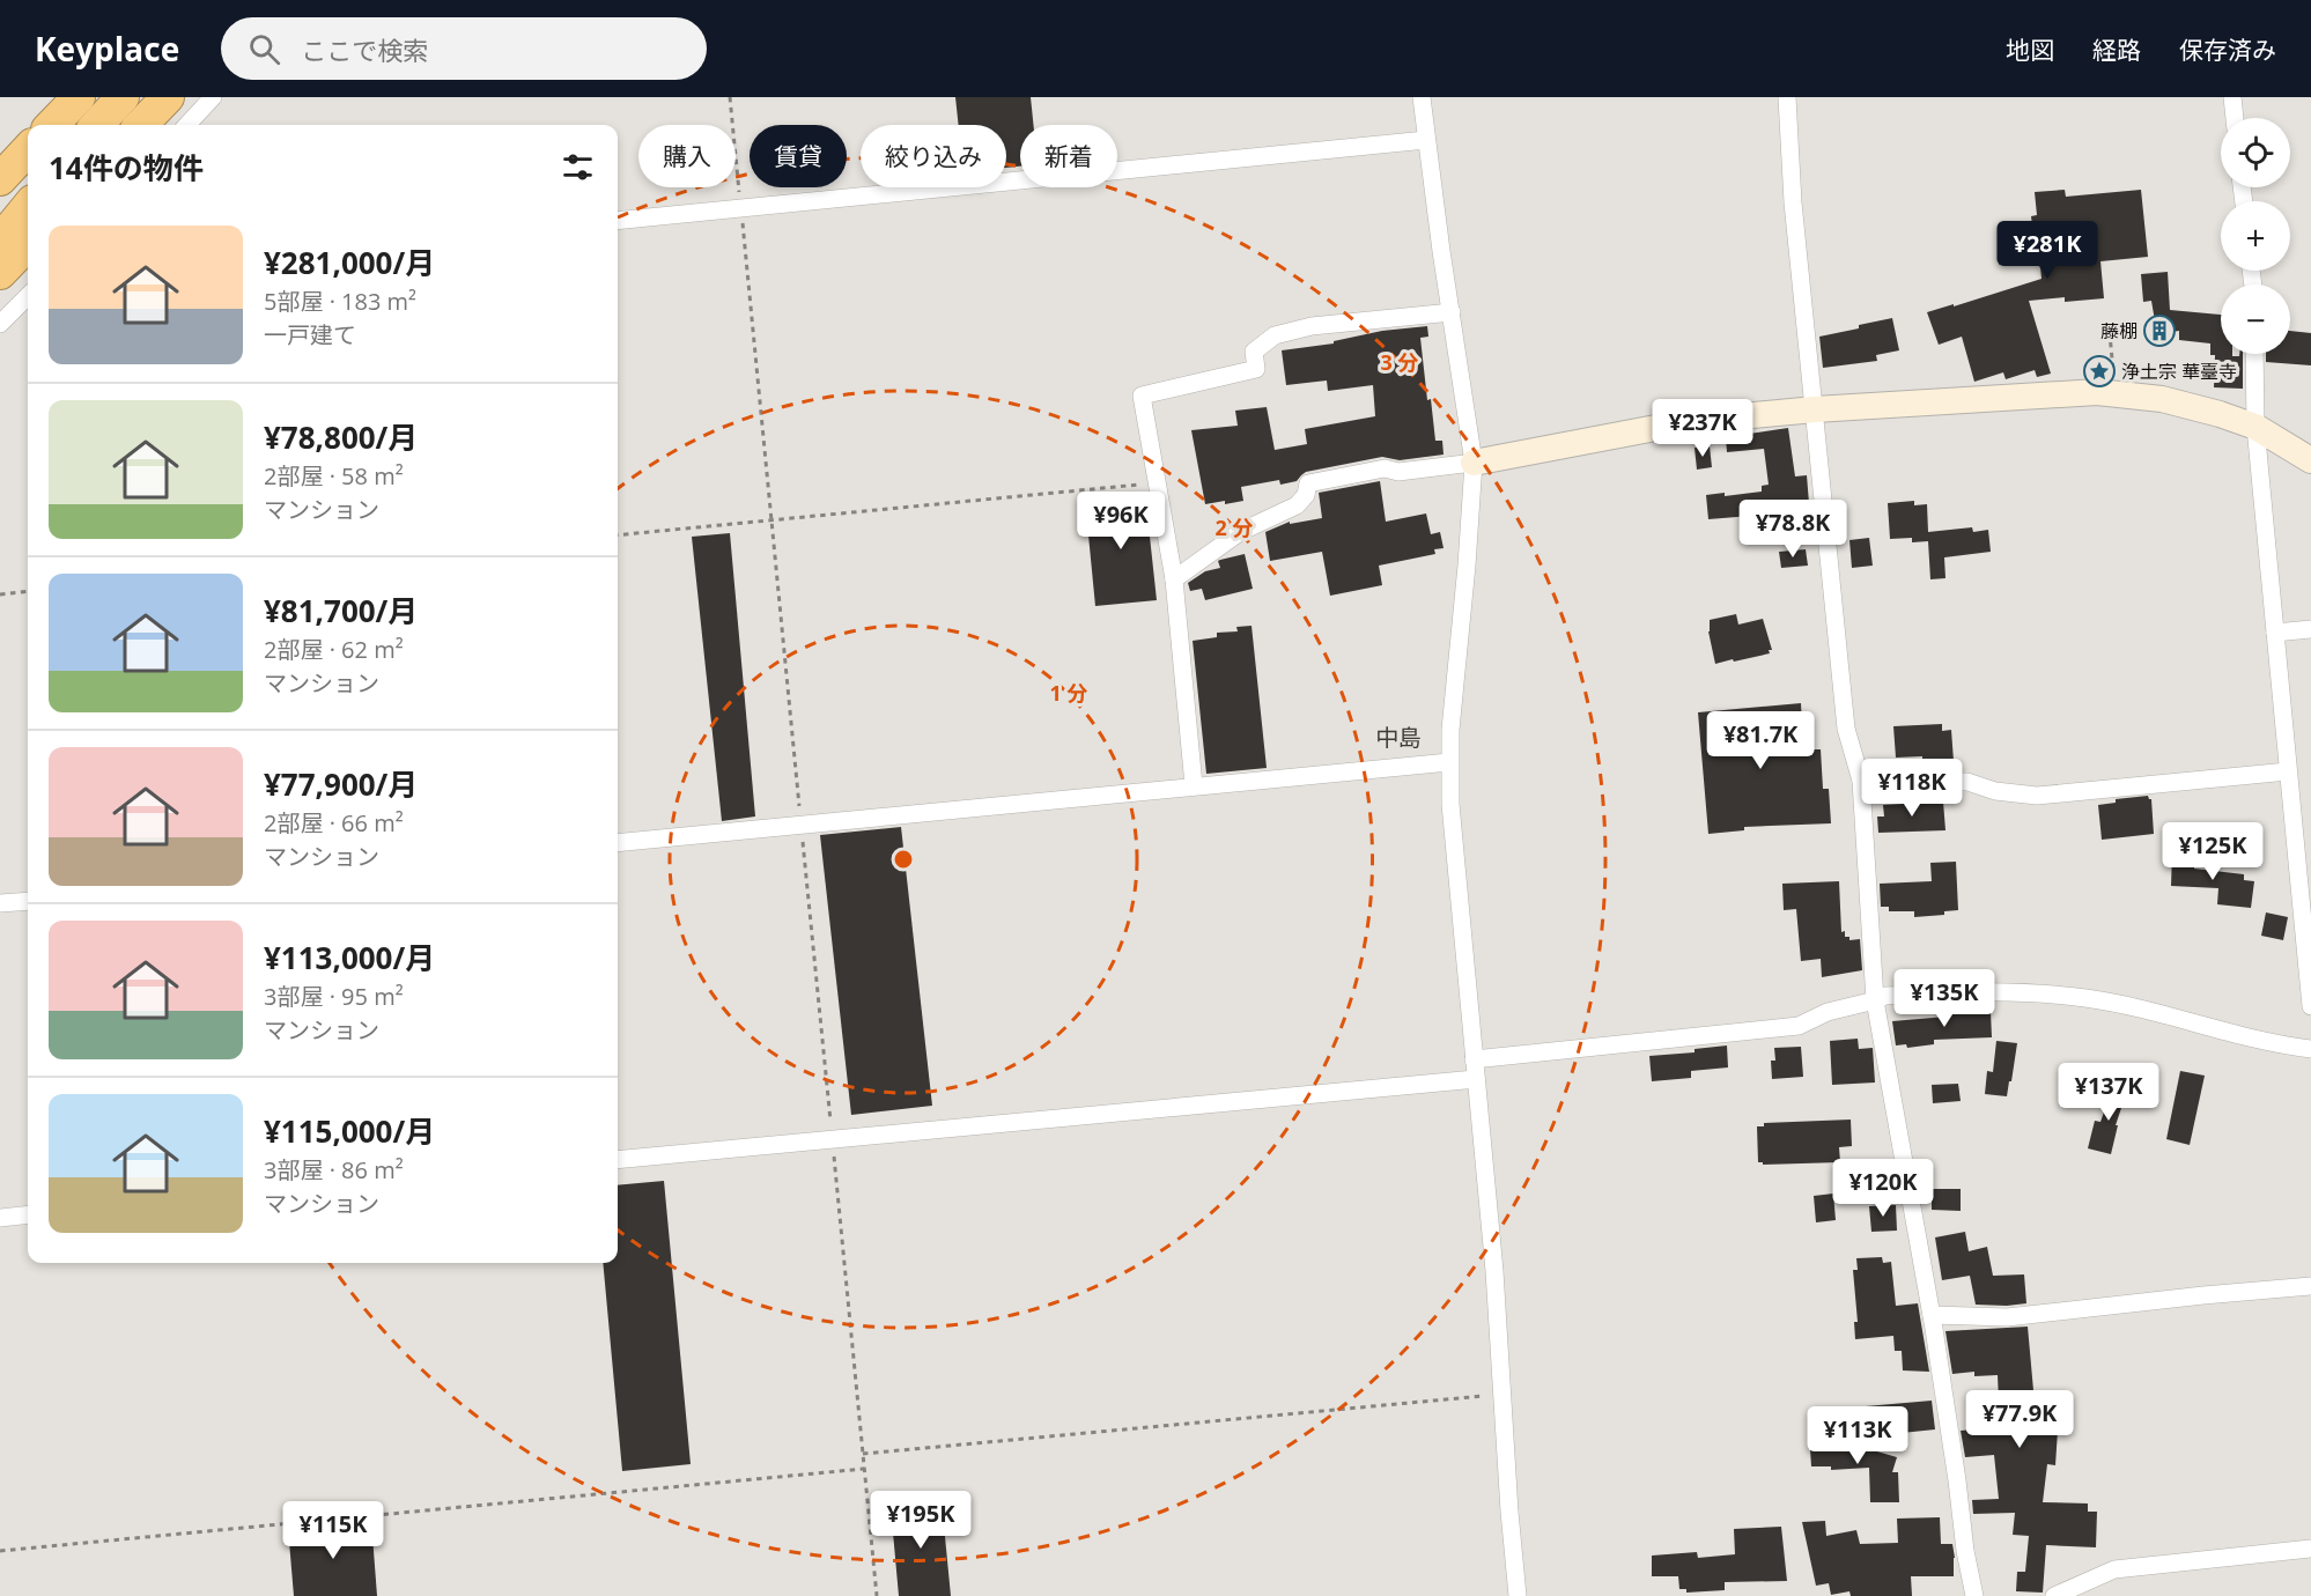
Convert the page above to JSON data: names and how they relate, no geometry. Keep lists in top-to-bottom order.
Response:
{
  "districts": ["中島"],
  "places": {
    "building": ["藤棚"],
    "place": ["浄土宗 華臺寺"]
  },
  "page": {
    "header": "Keyplace",
    "search": "ここで検索",
    "nav": ["地図", "経路", "保存済み"],
    "map_buttons": ["+", "−"],
    "chip": [
      "購入",
      "賃貸",
      "絞り込み",
      "新着"
    ],
    "heading": "14件の物件",
    "list": [
      {
        "name": "¥281,000/月",
        "note": "5部屋 · 183 m² · 一戸建て"
      },
      {
        "name": "¥78,800/月",
        "note": "2部屋 · 58 m² · マンション"
      },
      {
        "name": "¥81,700/月",
        "note": "2部屋 · 62 m² · マンション"
      },
      {
        "name": "¥77,900/月",
        "note": "2部屋 · 66 m² · マンション"
      },
      {
        "name": "¥113,000/月",
        "note": "3部屋 · 95 m² · マンション"
      },
      {
        "name": "¥115,000/月",
        "note": "3部屋 · 86 m² · マンション"
      }
    ],
    "price": [
      "¥281K",
      "¥237K",
      "¥96K",
      "¥78.8K",
      "¥81.7K",
      "¥118K",
      "¥125K",
      "¥135K",
      "¥137K",
      "¥120K",
      "¥77.9K",
      "¥113K",
      "¥195K",
      "¥115K"
    ]
  },
  "rings": ["3 分", "2 分", "1 分"]
}
